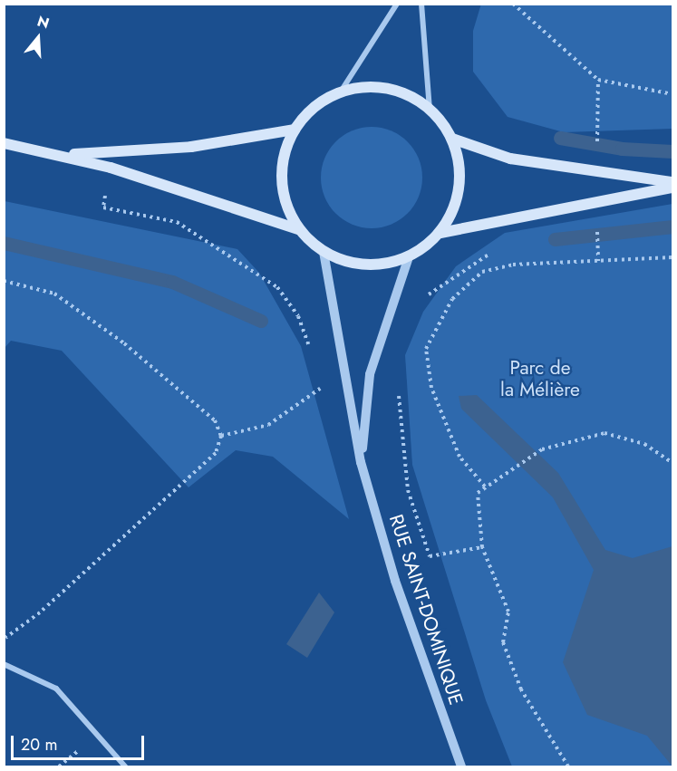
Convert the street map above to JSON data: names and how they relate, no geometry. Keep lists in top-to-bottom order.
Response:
{
  "streets": {
    "street": ["RUE SAINT-DOMINIQUE"]
  },
  "parks": ["Parc de la Mélière"],
  "scale_bar": "20 m",
  "north": "top"
}
